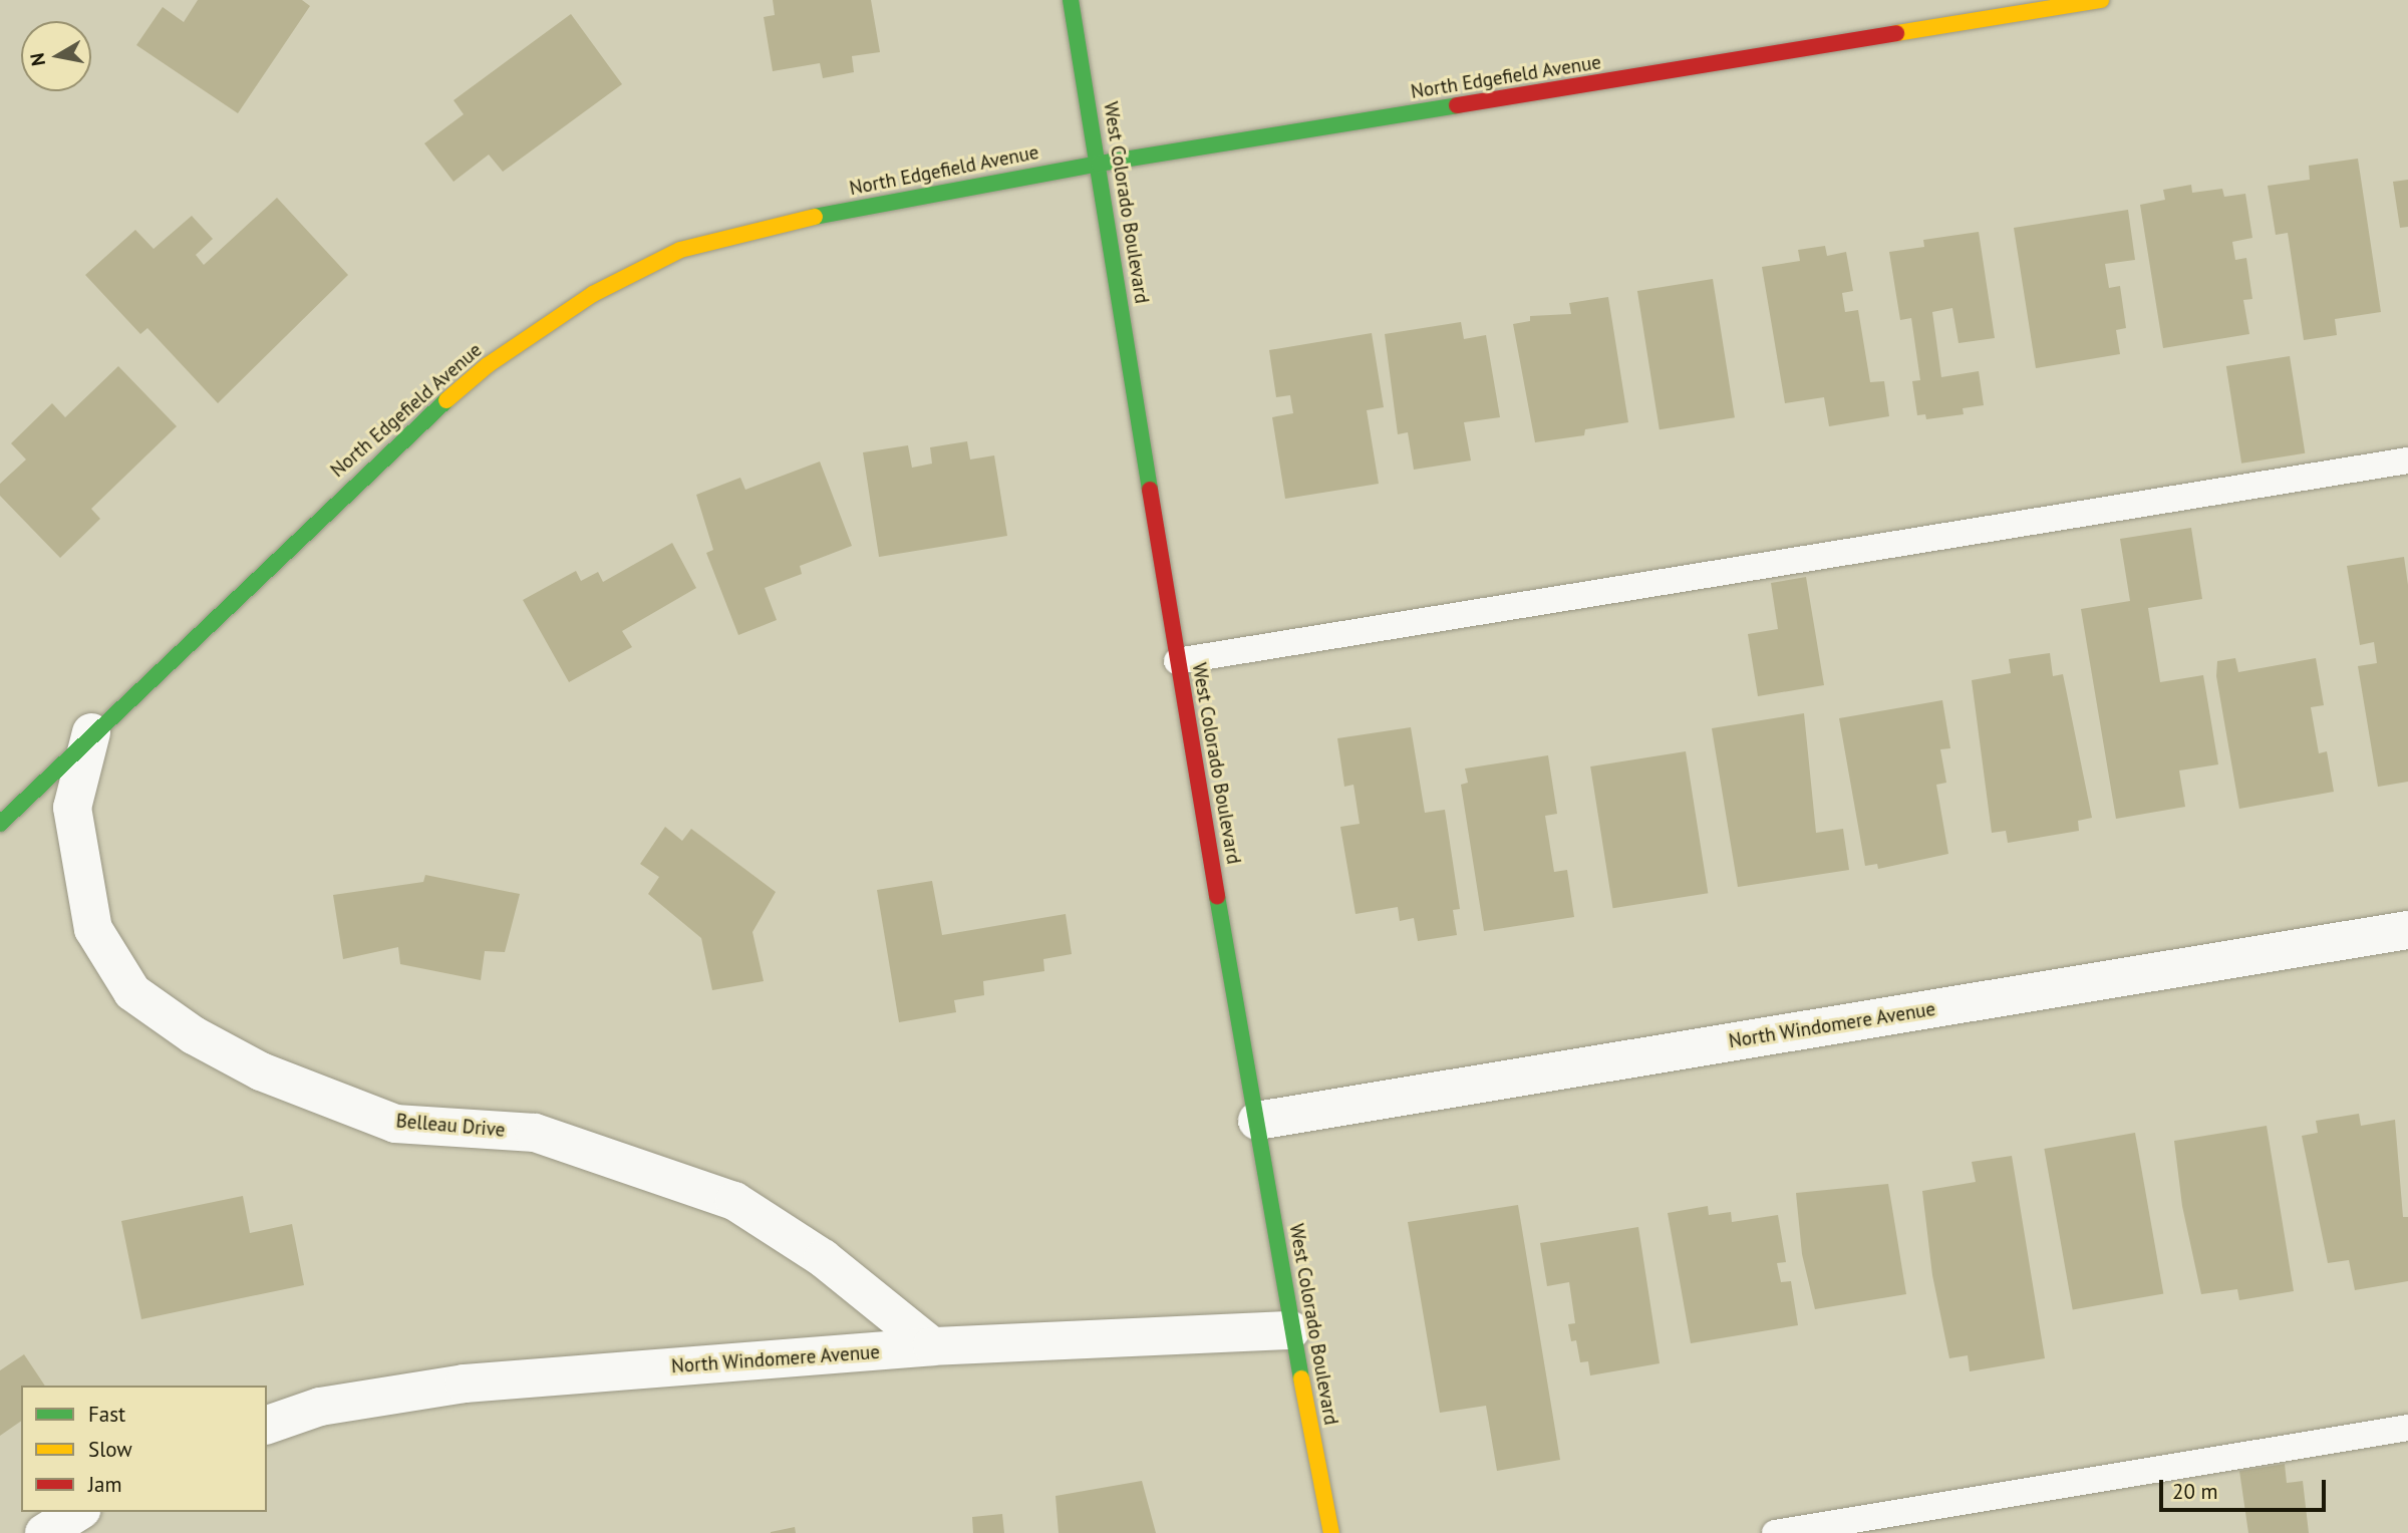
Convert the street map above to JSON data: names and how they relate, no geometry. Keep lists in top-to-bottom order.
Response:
{
  "streets": {
    "street": [
      "North Edgefield Avenue",
      "West Colorado Boulevard",
      "North Windomere Avenue",
      "Belleau Drive"
    ]
  },
  "crossings": [
    ["North Edgefield Avenue", "West Colorado Boulevard"],
    ["North Edgefield Avenue", "Belleau Drive"],
    ["West Colorado Boulevard", "North Windomere Avenue"],
    ["North Windomere Avenue", "Belleau Drive"]
  ],
  "legend": ["Fast", "Slow", "Jam"],
  "scale_bar": "20 m",
  "north": "left"
}
